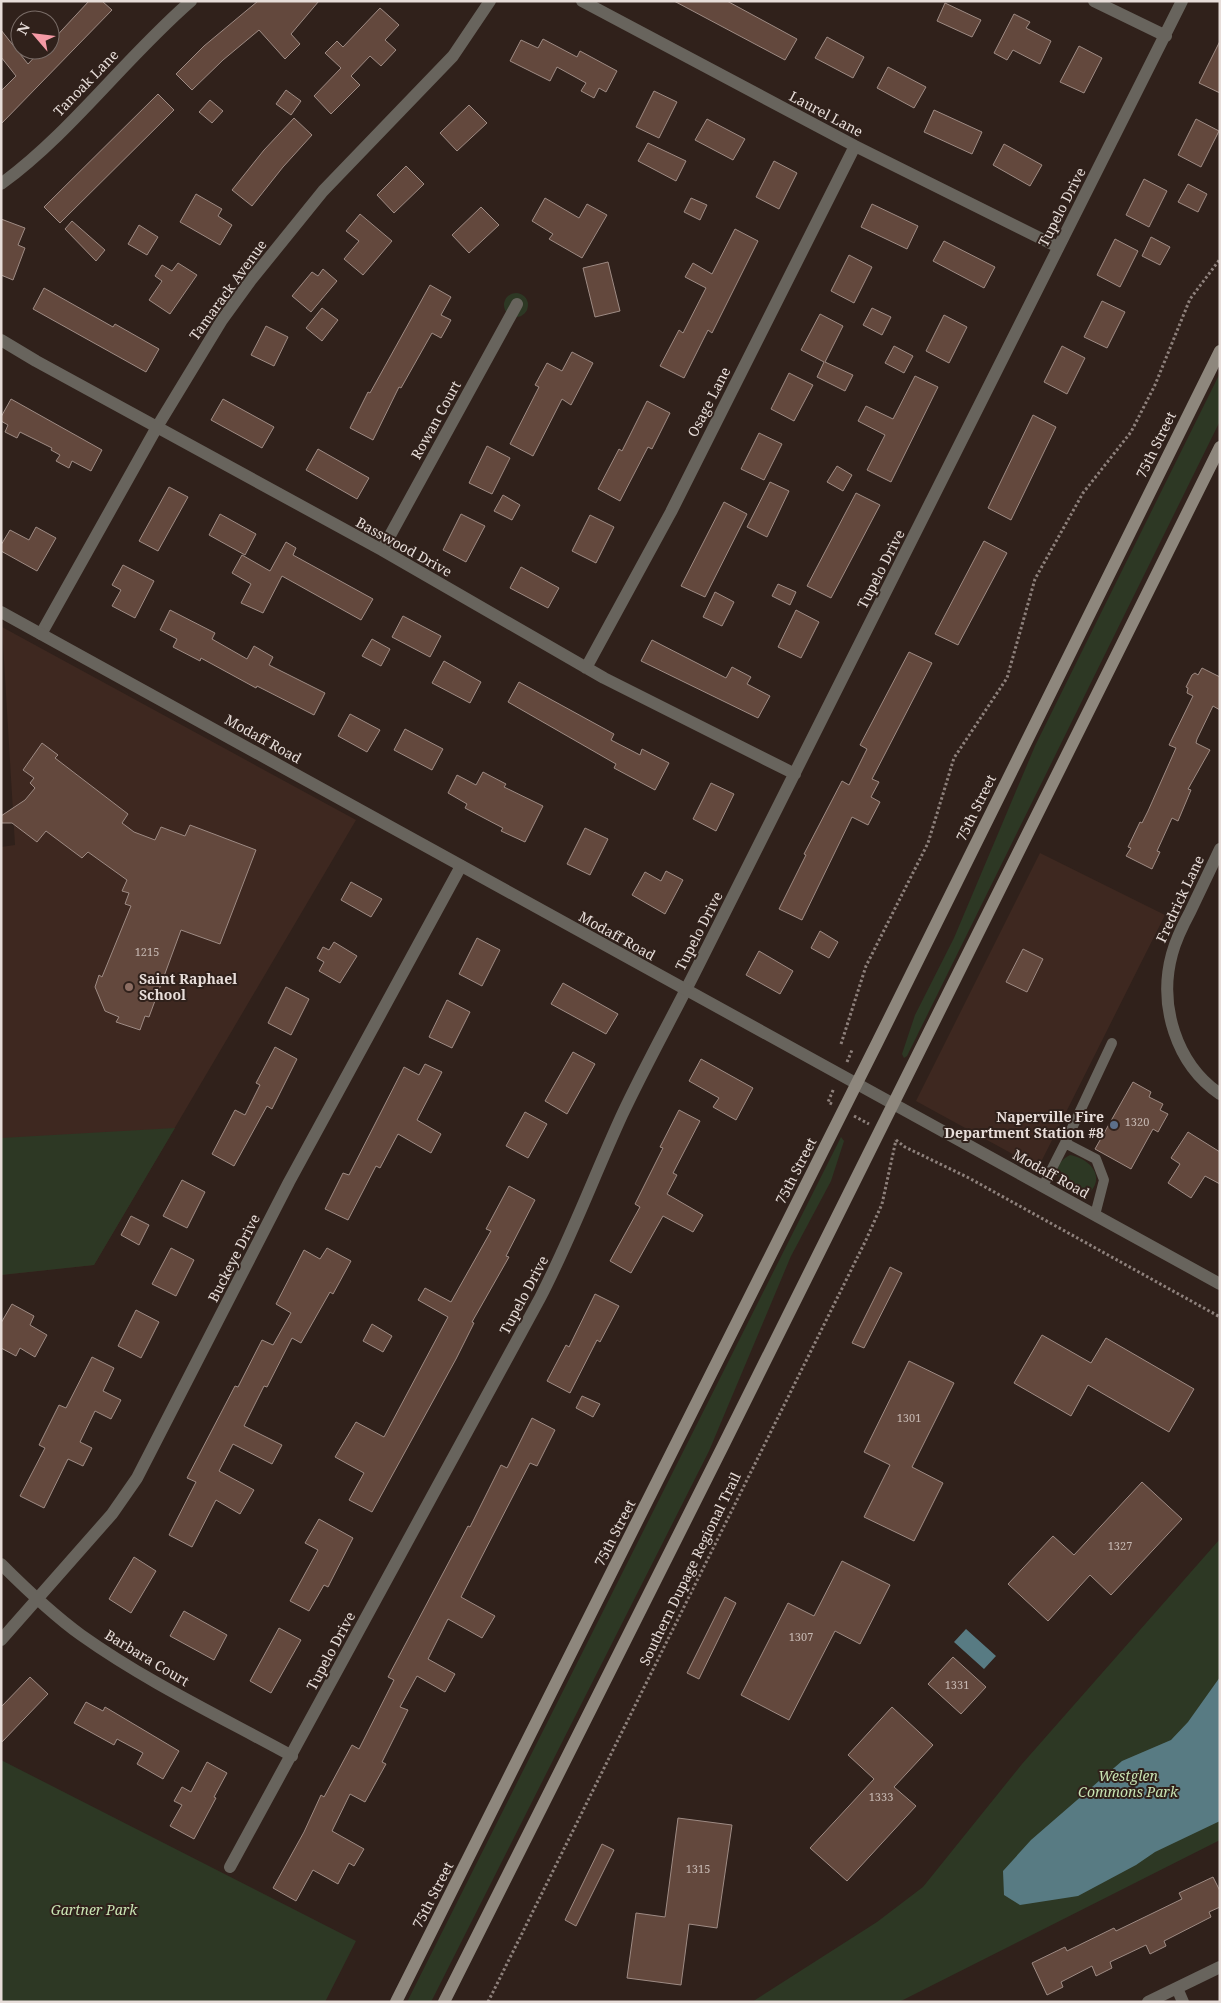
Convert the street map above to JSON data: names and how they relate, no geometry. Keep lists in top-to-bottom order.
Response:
{
  "streets": {
    "main road": ["75th Street"],
    "street": [
      "Tanoak Lane",
      "Laurel Lane",
      "Tupelo Drive",
      "Tamarack Avenue",
      "Osage Lane",
      "Rowan Court",
      "Basswood Drive",
      "Modaff Road",
      "Fredrick Lane",
      "Buckeye Drive",
      "Barbara Court"
    ],
    "path": ["Southern Dupage Regional Trail"]
  },
  "crossings": [
    ["Laurel Lane", "Tupelo Drive"],
    ["Laurel Lane", "Osage Lane"],
    ["Tupelo Drive", "Basswood Drive"],
    ["Tupelo Drive", "Modaff Road"],
    ["Tupelo Drive", "Barbara Court"],
    ["Tamarack Avenue", "Basswood Drive"],
    ["Tamarack Avenue", "Modaff Road"],
    ["Osage Lane", "Basswood Drive"],
    ["Rowan Court", "Basswood Drive"],
    ["75th Street", "Modaff Road"],
    ["Modaff Road", "Buckeye Drive"],
    ["Buckeye Drive", "Barbara Court"]
  ],
  "parks": ["Westglen Commons Park", "Gartner Park"],
  "places": ["Saint Raphael School", "Naperville Fire Department Station #8"],
  "house_numbers": [
    "1215",
    "1320",
    "1301",
    "1327",
    "1307",
    "1331",
    "1333",
    "1315"
  ],
  "north": "top left"
}
